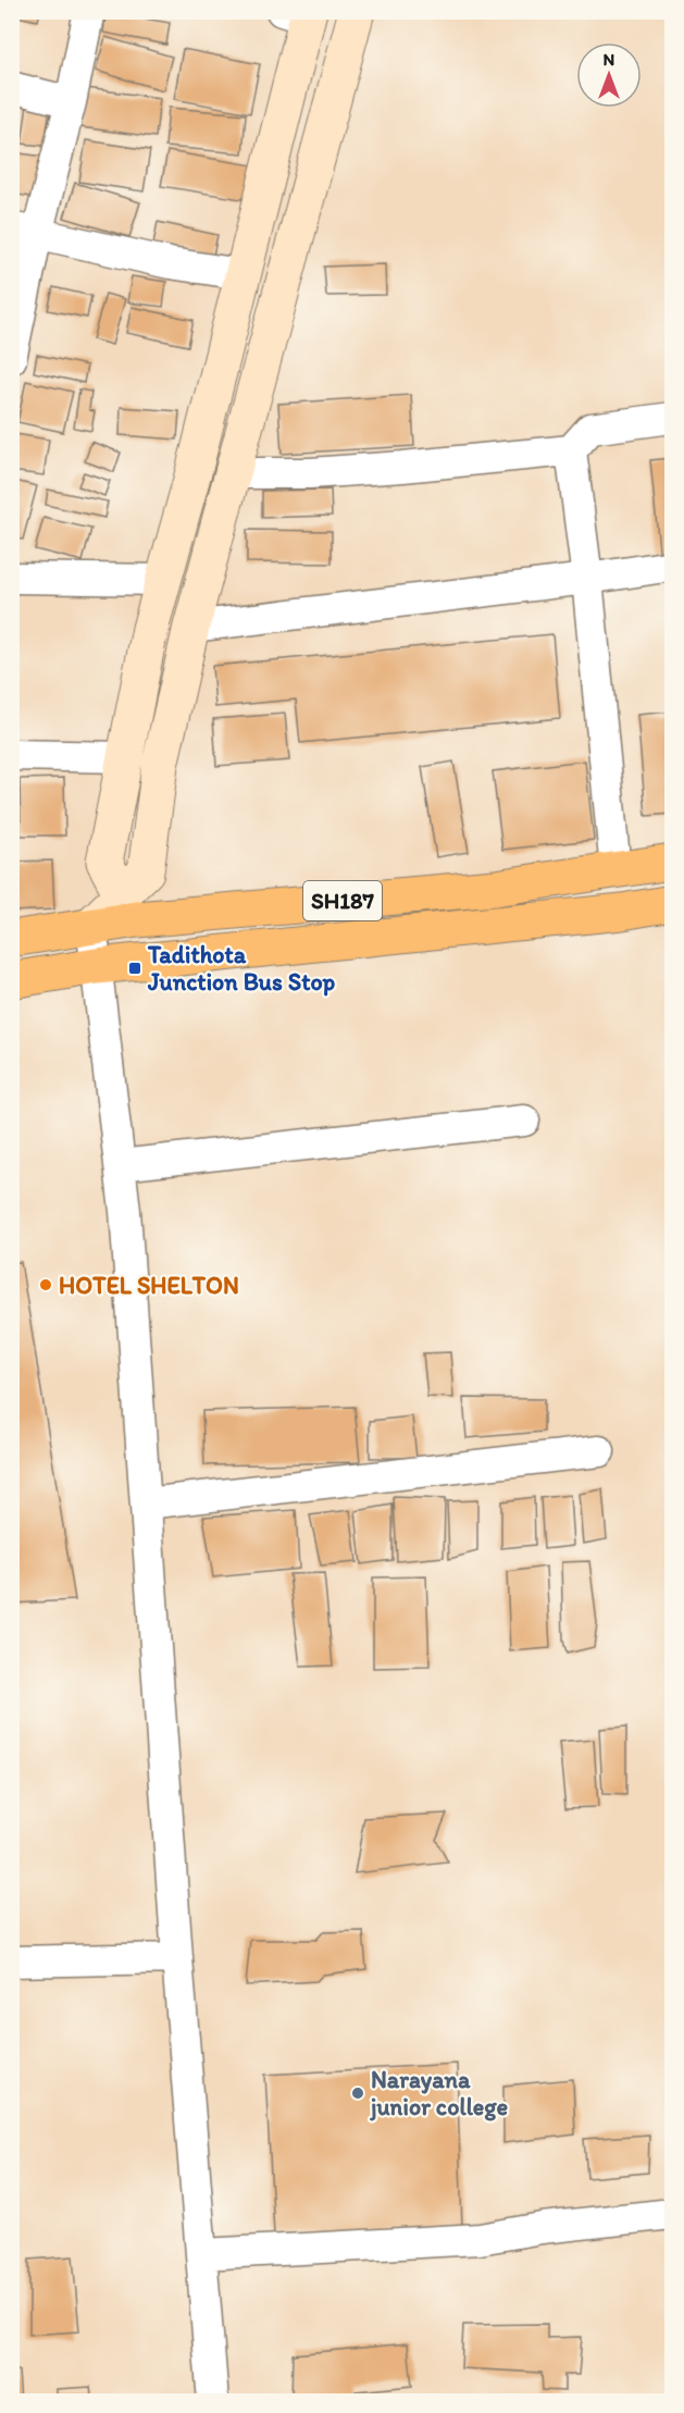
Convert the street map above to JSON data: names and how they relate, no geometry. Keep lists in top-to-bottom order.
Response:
{
  "streets": {
    "main road": ["SH187"]
  },
  "places": {
    "transit": ["Tadithota Junction Bus Stop"],
    "other": ["HOTEL SHELTON", "Narayana junior college"]
  },
  "north": "top"
}
